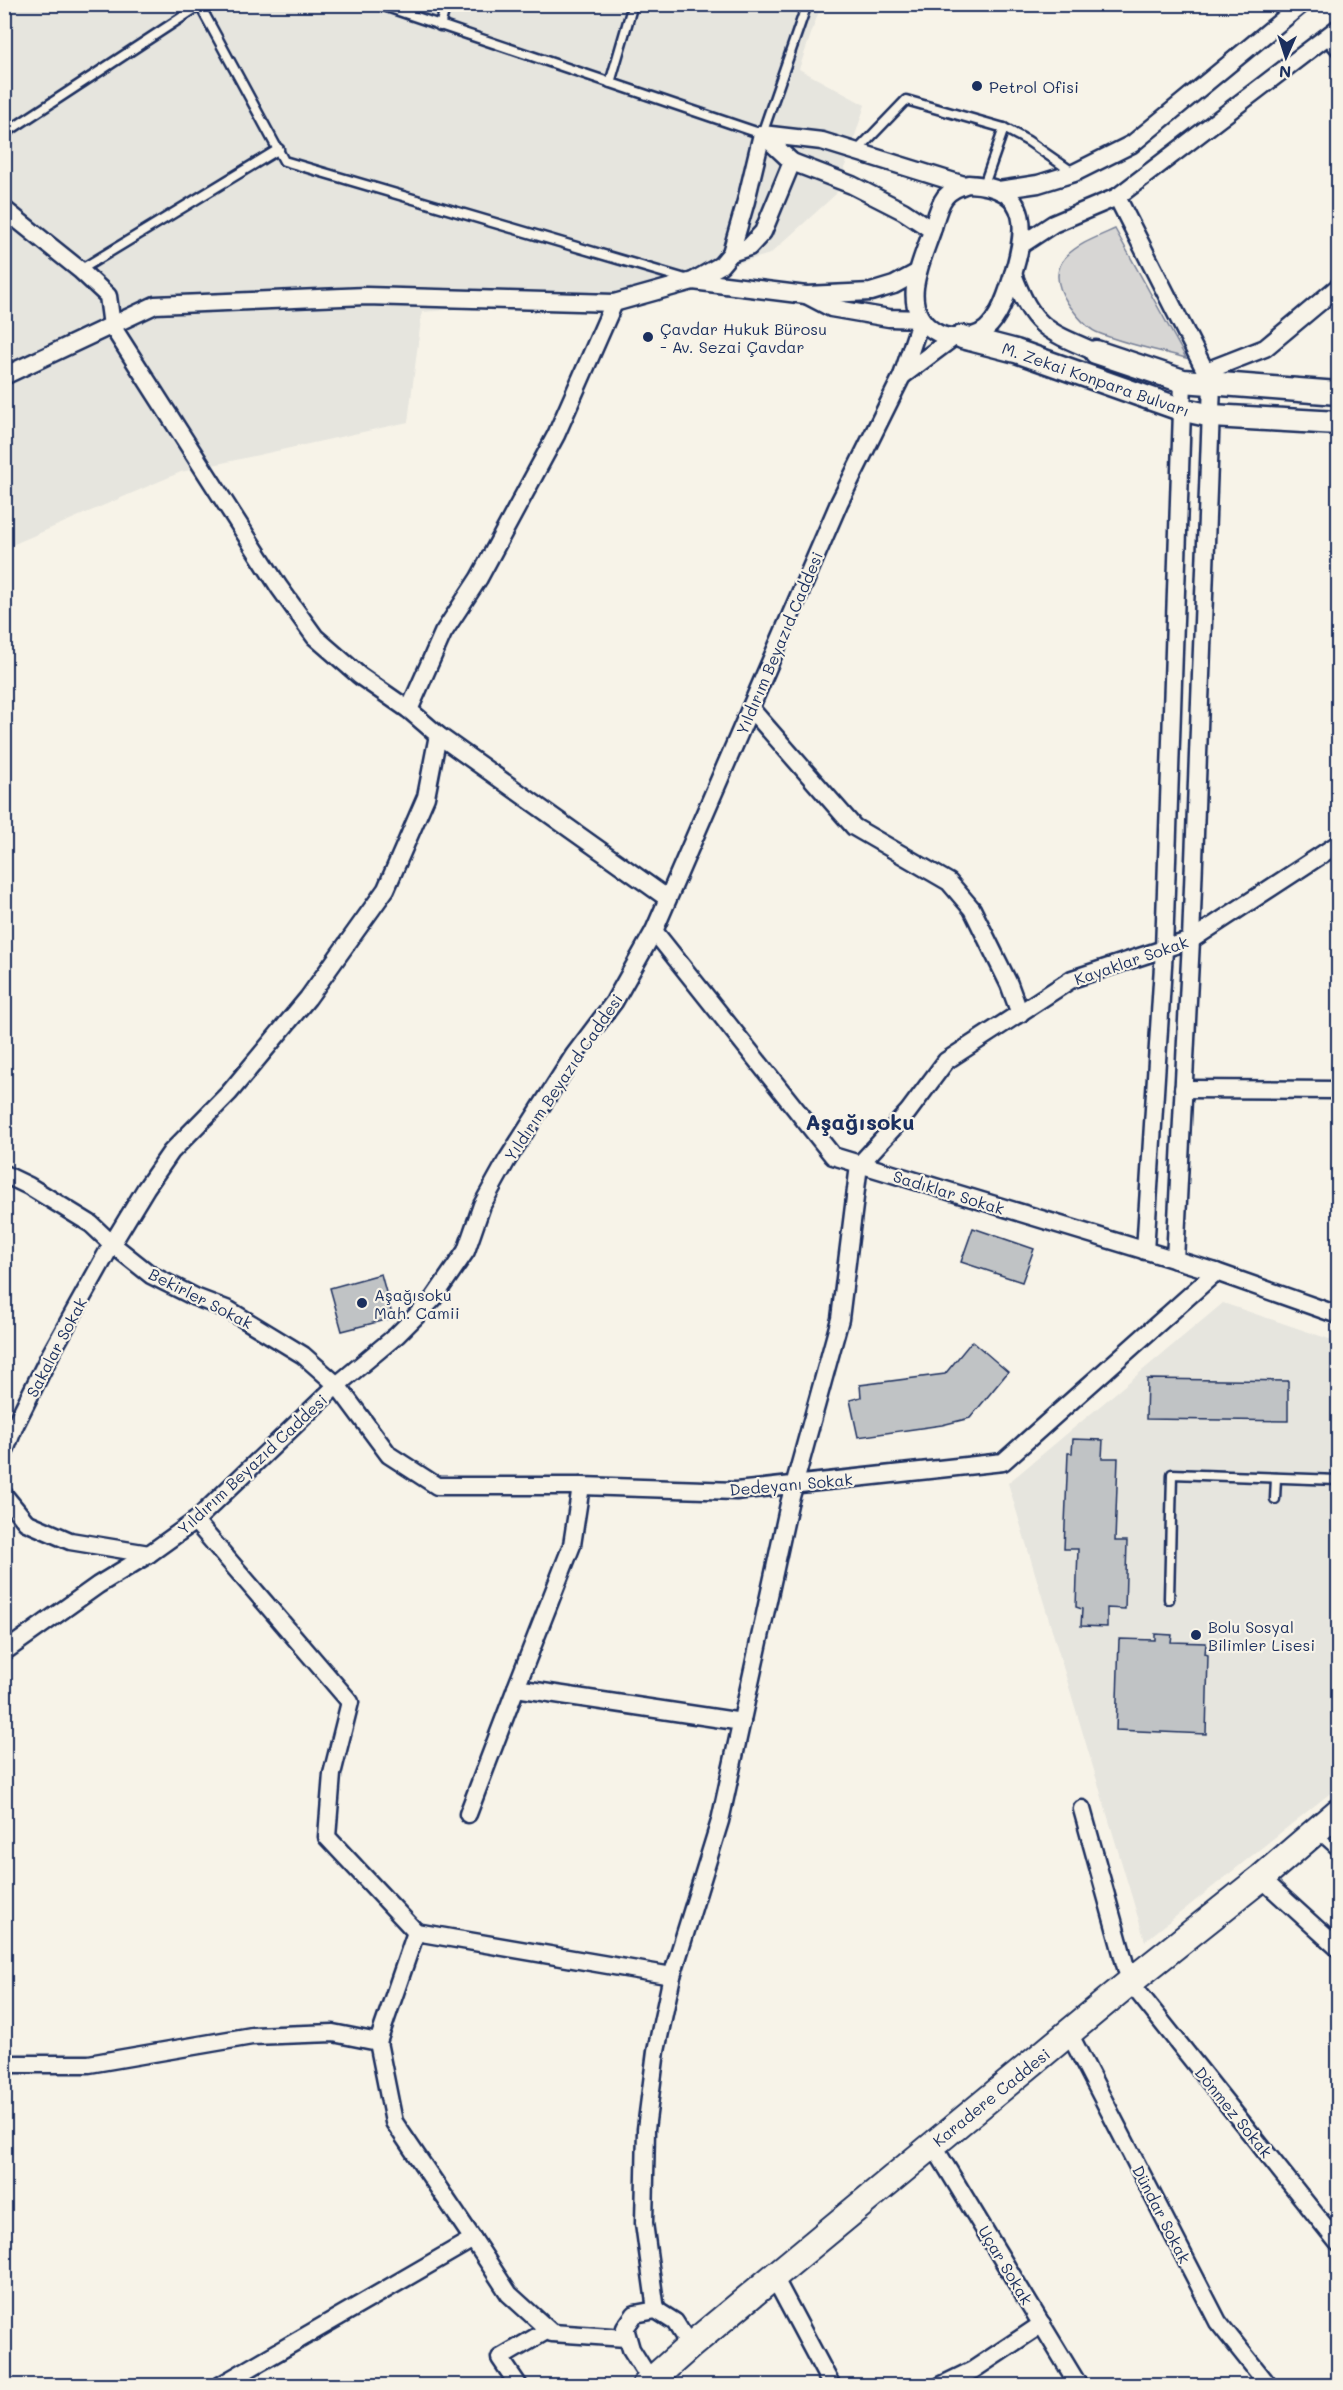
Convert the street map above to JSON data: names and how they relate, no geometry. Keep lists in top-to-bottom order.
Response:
{
  "streets": {
    "main road": ["M. Zekai Konpara Bulvarı", "Karadere Caddesi"],
    "street": [
      "Yıldırım Beyazıd Caddesi",
      "Kayaklar Sokak",
      "Sadıklar Sokak",
      "Bekirler Sokak",
      "Sakalar Sokak",
      "Dedeyanı Sokak",
      "Dönmez Sokak",
      "Dündar Sokak",
      "Uçar Sokak"
    ]
  },
  "crossings": [
    ["M. Zekai Konpara Bulvarı", "Yıldırım Beyazıd Caddesi"],
    ["Yıldırım Beyazıd Caddesi", "Sadıklar Sokak"],
    ["Yıldırım Beyazıd Caddesi", "Bekirler Sokak"],
    ["Yıldırım Beyazıd Caddesi", "Dedeyanı Sokak"],
    ["Kayaklar Sokak", "Sadıklar Sokak"],
    ["Sadıklar Sokak", "Dedeyanı Sokak"],
    ["Bekirler Sokak", "Sakalar Sokak"],
    ["Bekirler Sokak", "Dedeyanı Sokak"],
    ["Karadere Caddesi", "Dönmez Sokak"],
    ["Karadere Caddesi", "Dündar Sokak"],
    ["Karadere Caddesi", "Uçar Sokak"]
  ],
  "districts": ["Aşağısoku"],
  "places": [
    "Petrol Ofisi",
    "Çavdar Hukuk Bürosu - Av. Sezai Çavdar",
    "Aşağısoku Mah. Camii",
    "Bolu Sosyal Bilimler Lisesi"
  ],
  "north": "bottom"
}
